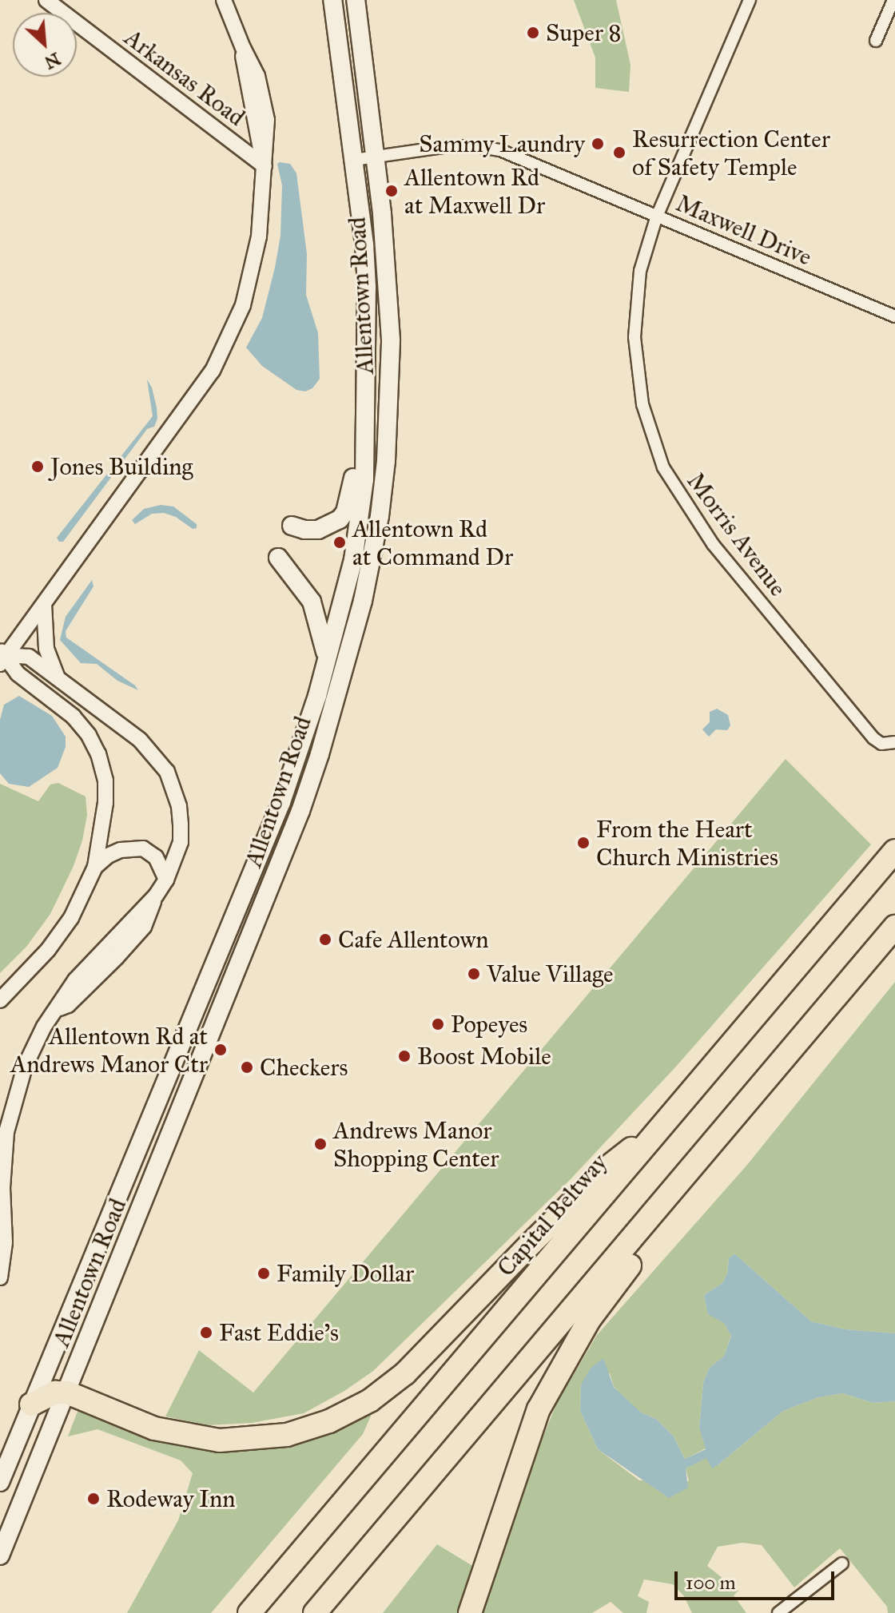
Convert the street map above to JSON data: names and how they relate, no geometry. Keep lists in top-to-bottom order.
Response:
{
  "streets": {
    "highway": ["Capital Beltway"],
    "main road": ["Allentown Road"],
    "street": ["Arkansas Road", "Maxwell Drive", "Morris Avenue"]
  },
  "crossings": [
    ["Maxwell Drive", "Allentown Road"],
    ["Maxwell Drive", "Morris Avenue"]
  ],
  "places": [
    "Super 8",
    "Sammy Laundry",
    "Resurrection Center of Safety Temple",
    "Allentown Rd at Maxwell Dr",
    "Jones Building",
    "Allentown Rd at Command Dr",
    "From the Heart Church Ministries",
    "Cafe Allentown",
    "Value Village",
    "Popeyes",
    "Allentown Rd at Andrews Manor Ctr",
    "Boost Mobile",
    "Checkers",
    "Andrews Manor Shopping Center",
    "Family Dollar",
    "Fast Eddie's",
    "Rodeway Inn"
  ],
  "scale_bar": "100 m",
  "north": "bottom right"
}
